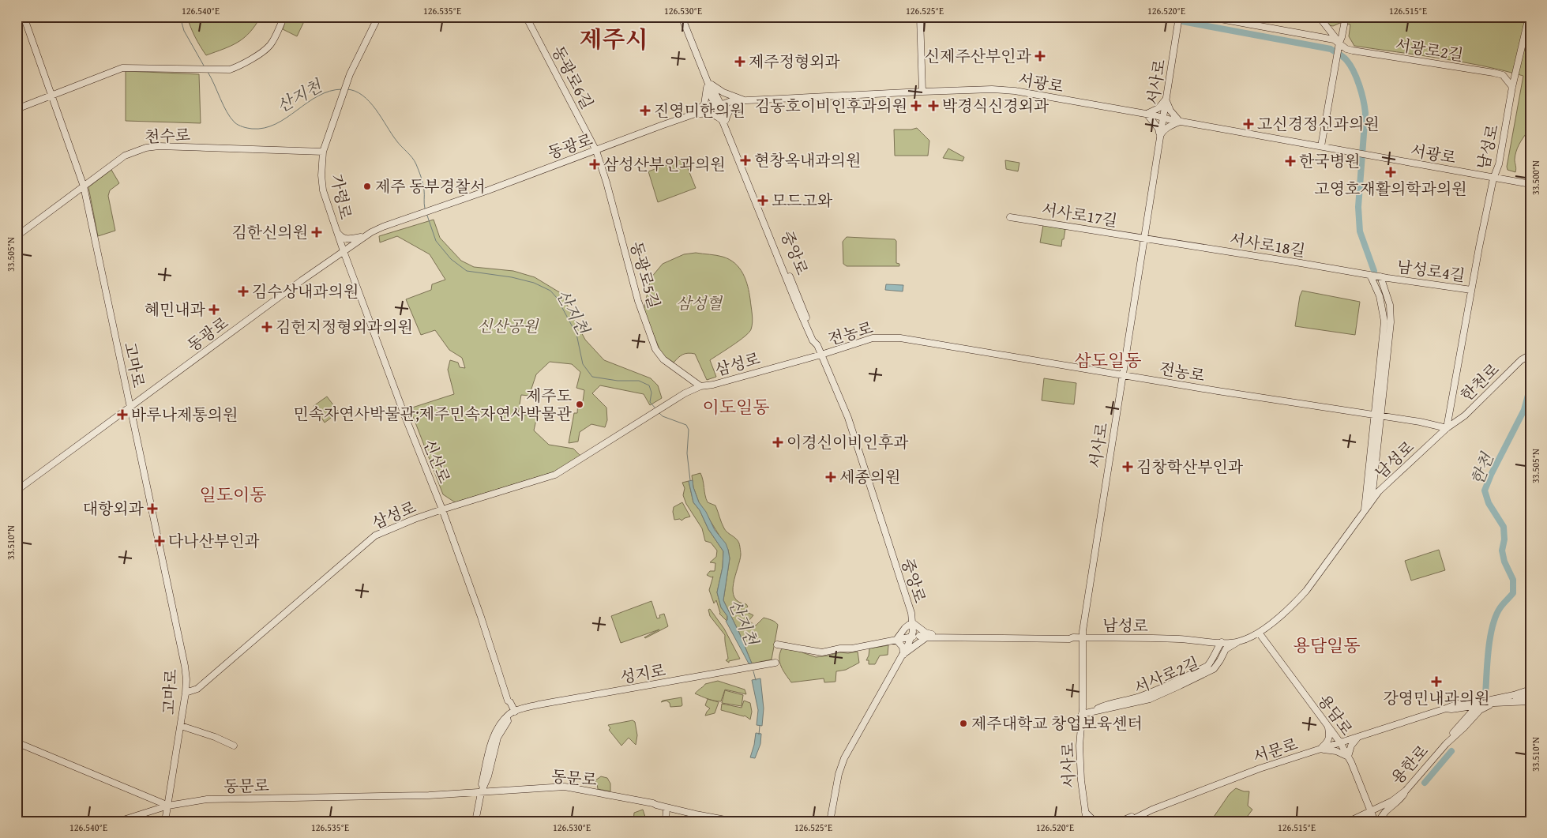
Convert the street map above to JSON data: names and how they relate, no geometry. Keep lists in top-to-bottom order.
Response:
{
  "streets": {
    "main road": [
      "서광로2길",
      "동광로6길",
      "서사로",
      "서광로",
      "천수로",
      "동광로",
      "남성로",
      "가령로",
      "서사로17길",
      "서사로18길",
      "중앙로",
      "남성로4길",
      "동광로5길",
      "전농로",
      "삼성로",
      "고마로",
      "한천로",
      "신산로",
      "성지로",
      "서사로2길",
      "용담로",
      "서문로",
      "용한로",
      "동문로"
    ]
  },
  "crossings": [
    ["서광로2길", "남성로"],
    ["동광로6길", "동광로"],
    ["동광로6길", "동광로5길"],
    ["서사로", "서광로"],
    ["서사로", "남성로"],
    ["서사로", "서사로17길"],
    ["서사로", "서사로18길"],
    ["서사로", "전농로"],
    ["서사로", "서사로2길"],
    ["서광로", "동광로"],
    ["서광로", "남성로"],
    ["서광로", "중앙로"],
    ["천수로", "가령로"],
    ["천수로", "고마로"],
    ["동광로", "가령로"],
    ["동광로", "중앙로"],
    ["동광로", "동광로5길"],
    ["동광로", "고마로"],
    ["동광로", "신산로"],
    ["남성로", "중앙로"],
    ["남성로", "남성로4길"],
    ["남성로", "전농로"],
    ["남성로", "한천로"],
    ["남성로", "서사로2길"],
    ["남성로", "용담로"],
    ["가령로", "신산로"],
    ["서사로17길", "서사로18길"],
    ["서사로18길", "남성로4길"],
    ["중앙로", "전농로"],
    ["중앙로", "삼성로"],
    ["동광로5길", "삼성로"],
    ["전농로", "삼성로"],
    ["전농로", "한천로"],
    ["삼성로", "고마로"],
    ["삼성로", "신산로"],
    ["고마로", "동문로"],
    ["신산로", "성지로"],
    ["용담로", "서문로"],
    ["용담로", "용한로"],
    ["서문로", "용한로"]
  ],
  "districts": [
    "제주시",
    "삼도일동",
    "이도일동",
    "일도이동",
    "용담일동"
  ],
  "water": ["산지천", "한천"],
  "parks": ["삼성혈", "신산공원"],
  "places": {
    "health": [
      "신제주산부인과",
      "제주정형외과",
      "김동호이비인후과의원",
      "박경식신경외과",
      "진영미한의원",
      "고신경정신과의원",
      "현창옥내과의원",
      "한국병원",
      "삼성산부인과의원",
      "고영호재활의학과의원",
      "모드고와",
      "김한신의원",
      "김수상내과의원",
      "혜민내과",
      "김헌지정형외과의원",
      "바루나제통의원",
      "이경신이비인후과",
      "김창학산부인과",
      "세종의원",
      "대항외과",
      "다나산부인과",
      "강영민내과의원"
    ],
    "other": ["제주 동부경찰서", "제주도 민속자연사박물관;제주민속자연사박물관", "제주대학교 창업보육센터"]
  },
  "coordinates": [
    "126.540°E",
    "126.535°E",
    "126.530°E",
    "126.525°E",
    "126.520°E",
    "126.515°E",
    "33.500°N",
    "33.505°N",
    "33.510°N"
  ]
}
